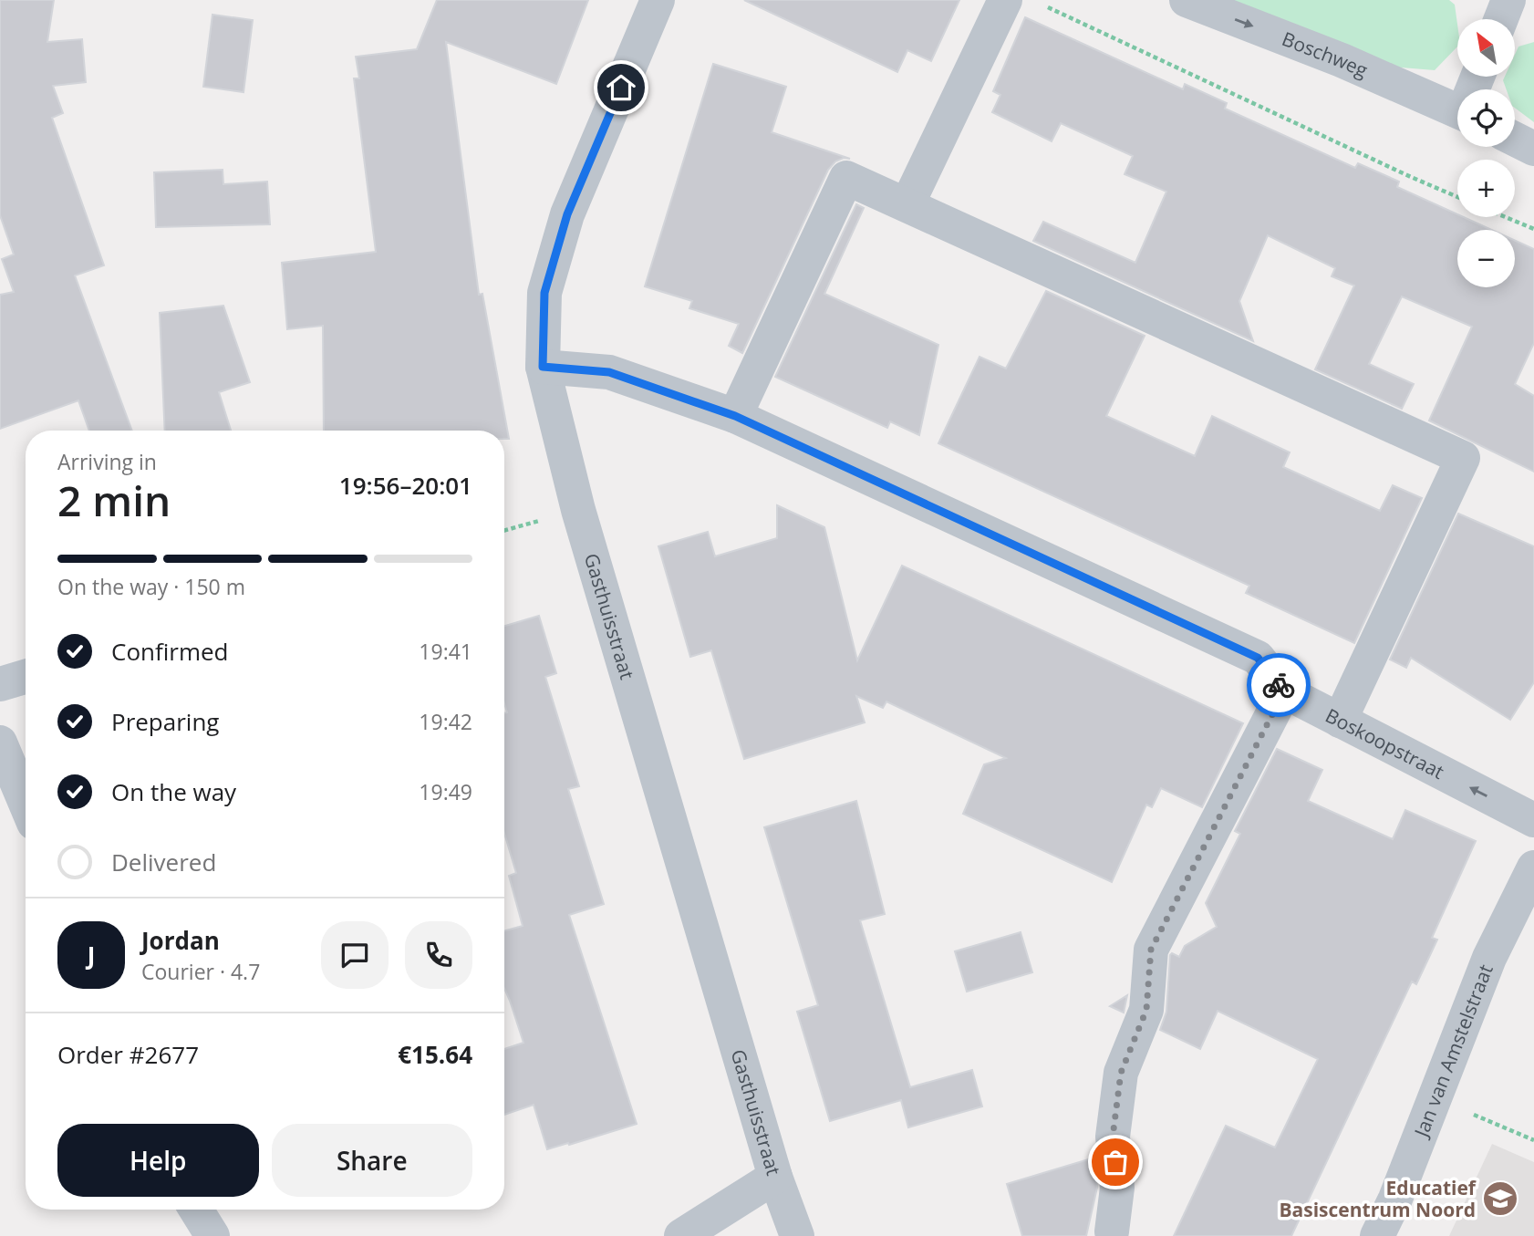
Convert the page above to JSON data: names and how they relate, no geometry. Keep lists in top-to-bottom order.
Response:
{
  "streets": {
    "street": [
      "Boschweg",
      "Gasthuisstraat",
      "Boskoopstraat",
      "Jan van Amstelstraat"
    ]
  },
  "crossings": [
    ["Gasthuisstraat", "Boskoopstraat"]
  ],
  "one_way": ["Boschweg"],
  "places": {
    "school or university": ["Educatief Basiscentrum Noord"]
  },
  "north": "top left",
  "page": {
    "map_buttons": ["+", "−"],
    "heading": ["2 min", "Arriving in", "19:56–20:01"],
    "panel": [
      "Jordan",
      "Courier · 4.7",
      "Order #2677",
      "€15.64"
    ],
    "bar": "On the way · 150 m",
    "list": [
      ["Confirmed", "19:41"],
      ["Preparing", "19:42"],
      ["On the way", "19:49"],
      "Delivered"
    ],
    "round": "J",
    "buttons": ["Help", "Share"]
  }
}
